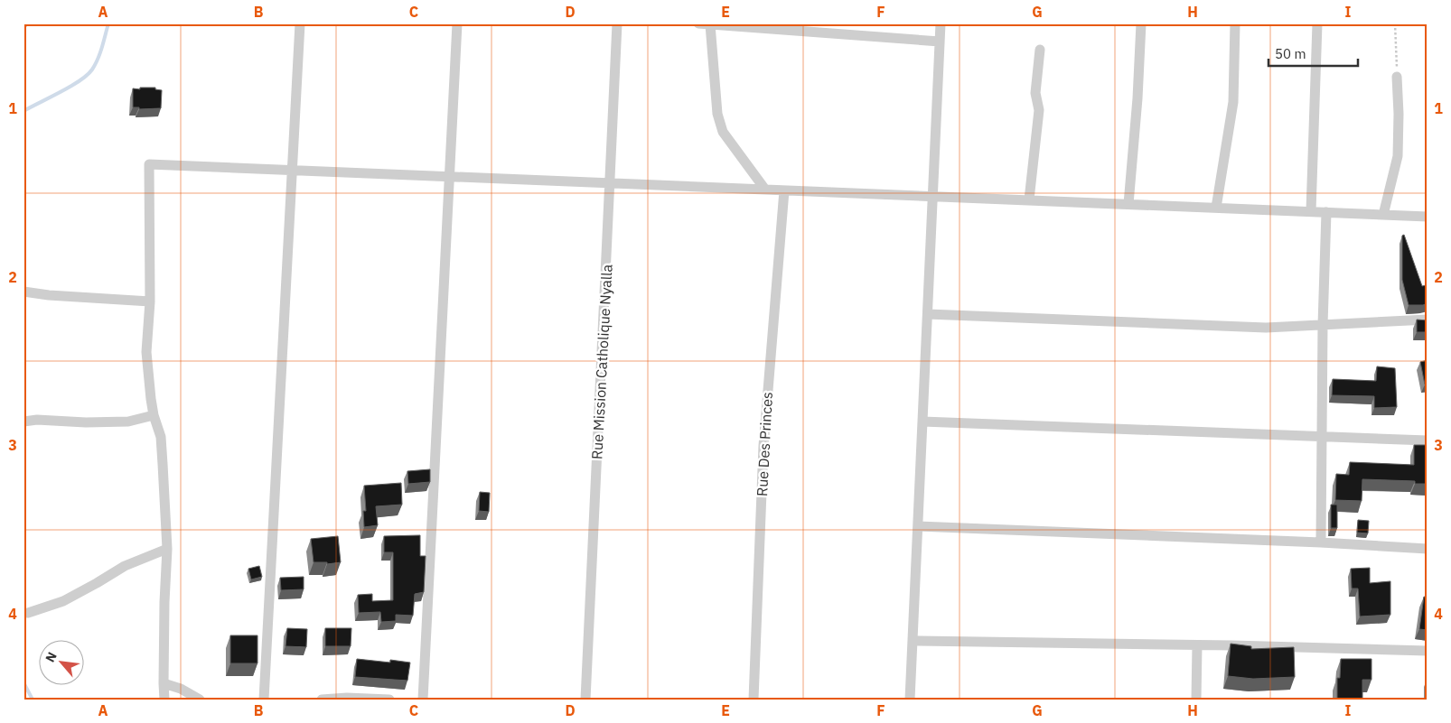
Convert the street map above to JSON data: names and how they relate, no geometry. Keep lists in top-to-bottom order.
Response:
{
  "streets": {
    "street": ["Rue Mission Catholique Nyalla", "Rue Des Princes"]
  },
  "scale_bar": "50 m",
  "north": "top left",
  "grid": {
    "columns": [
      "A",
      "B",
      "C",
      "D",
      "E",
      "F",
      "G",
      "H",
      "I"
    ],
    "rows": [
      "1",
      "2",
      "3",
      "4"
    ]
  }
}
